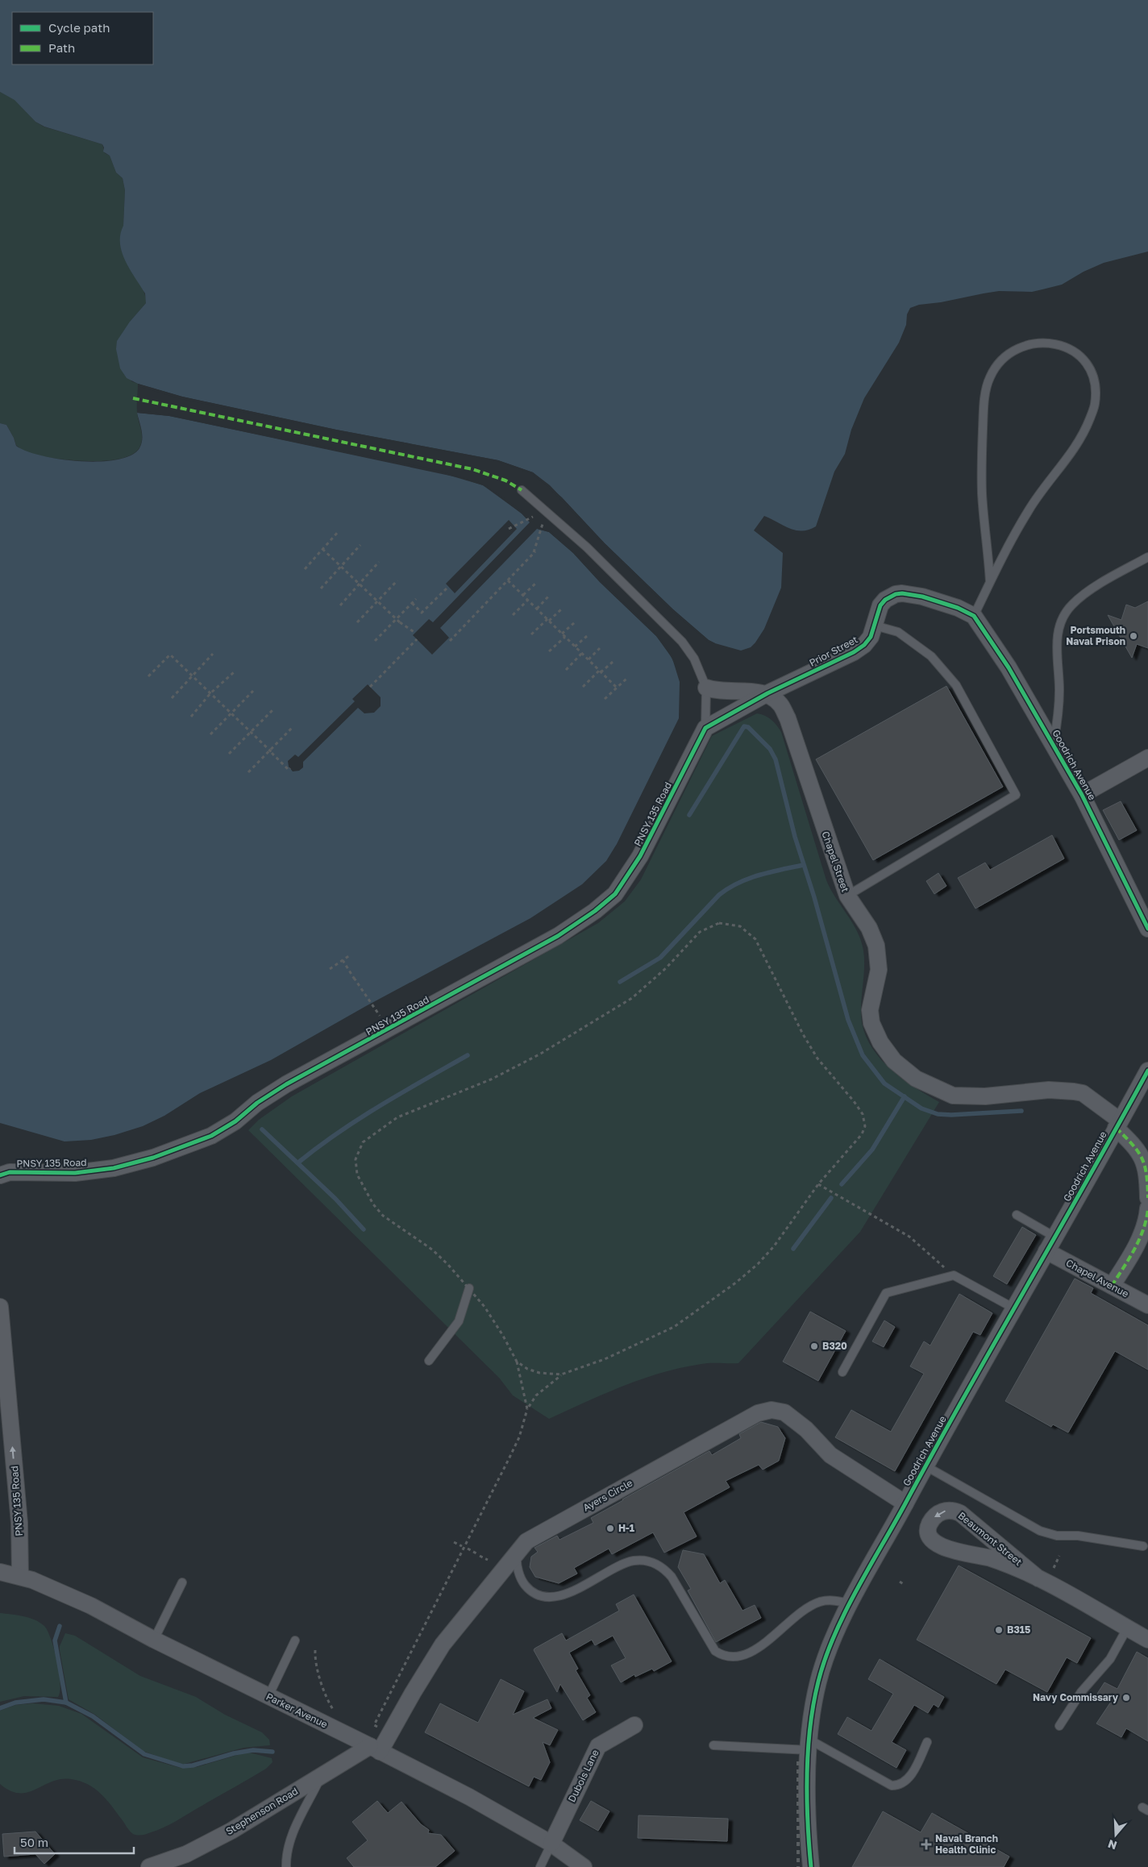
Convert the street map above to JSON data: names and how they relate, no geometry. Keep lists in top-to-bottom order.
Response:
{
  "streets": {
    "street": [
      "Prior Street",
      "Goodrich Avenue",
      "PNSY 135 Road",
      "Chapel Street",
      "Chapel Avenue",
      "Ayers Circle",
      "Beaumont Street",
      "Parker Avenue",
      "Dubois Lane",
      "Stephenson Road"
    ]
  },
  "crossings": [
    ["Prior Street", "Goodrich Avenue"],
    ["Prior Street", "PNSY 135 Road"],
    ["Prior Street", "Chapel Street"],
    ["Goodrich Avenue", "Chapel Street"],
    ["Goodrich Avenue", "Chapel Avenue"],
    ["Goodrich Avenue", "Ayers Circle"],
    ["PNSY 135 Road", "Parker Avenue"],
    ["Ayers Circle", "Parker Avenue"],
    ["Ayers Circle", "Stephenson Road"],
    ["Parker Avenue", "Dubois Lane"],
    ["Parker Avenue", "Stephenson Road"]
  ],
  "places": {
    "other": [
      "Portsmouth Naval Prison",
      "B320",
      "H-1",
      "B315",
      "Navy Commissary"
    ],
    "health": ["Naval Branch Health Clinic"]
  },
  "legend": ["Cycle path", "Path"],
  "scale_bar": "50 m",
  "north": "bottom"
}
